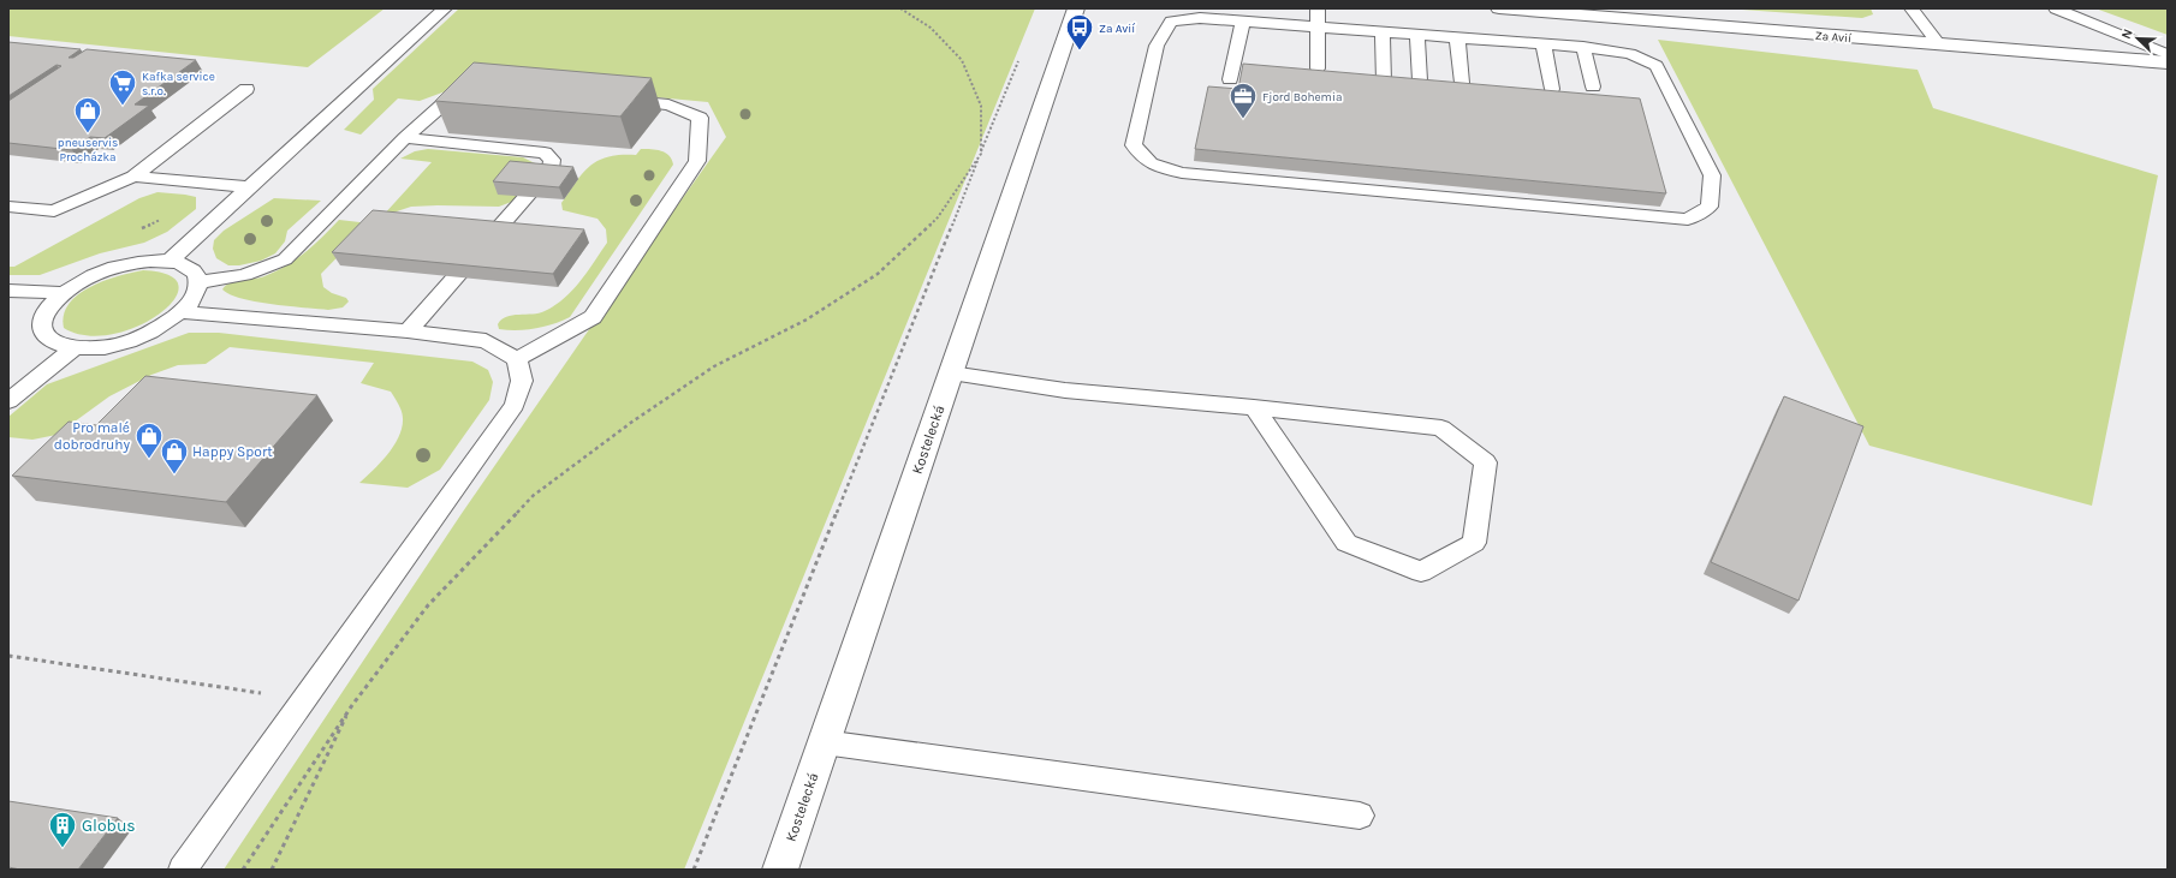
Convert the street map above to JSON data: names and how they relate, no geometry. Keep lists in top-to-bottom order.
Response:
{
  "streets": {
    "street": ["Za Avií", "Kostelecká"]
  },
  "places": {
    "bus stop": ["Za Avií"],
    "supermarket": ["Kafka service s.r.o."],
    "office": ["Fjord Bohemia"],
    "shop": ["pneuservis Procházka", "Pro malé dobrodruhy", "Happy Sport"],
    "building": ["Globus"]
  },
  "north": "top left"
}
